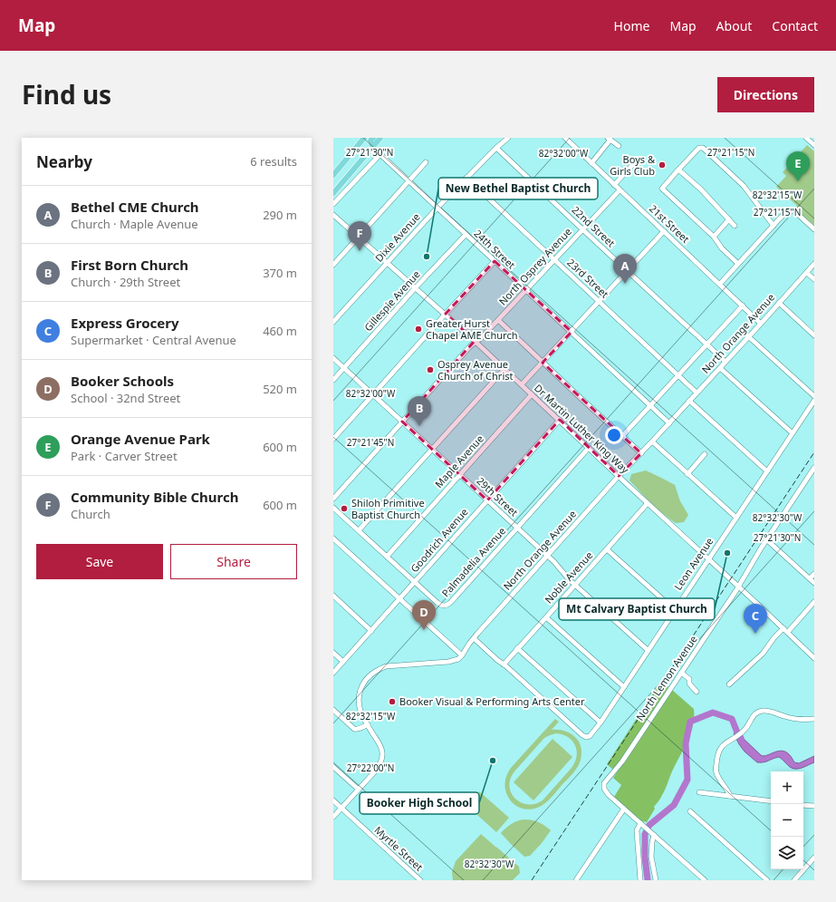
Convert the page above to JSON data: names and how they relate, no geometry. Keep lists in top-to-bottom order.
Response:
{
  "streets": {
    "street": [
      "21st Street",
      "22nd Street",
      "Dixie Avenue",
      "24th Street",
      "North Osprey Avenue",
      "23rd Street",
      "Gillespie Avenue",
      "North Orange Avenue",
      "Dr Martin Luther King Way",
      "Maple Avenue",
      "29th Street",
      "Goodrich Avenue",
      "Palmadelia Avenue",
      "Leon Avenue",
      "Noble Avenue",
      "North Lemon Avenue",
      "Myrtle Street"
    ]
  },
  "crossings": [
    ["21st Street", "North Osprey Avenue"],
    ["21st Street", "North Orange Avenue"],
    ["22nd Street", "Dixie Avenue"],
    ["22nd Street", "North Osprey Avenue"],
    ["22nd Street", "North Orange Avenue"],
    ["Dixie Avenue", "24th Street"],
    ["Dixie Avenue", "23rd Street"],
    ["Dixie Avenue", "Dr Martin Luther King Way"],
    ["24th Street", "North Osprey Avenue"],
    ["24th Street", "Gillespie Avenue"],
    ["24th Street", "North Orange Avenue"],
    ["North Osprey Avenue", "23rd Street"],
    ["North Osprey Avenue", "Dr Martin Luther King Way"],
    ["North Osprey Avenue", "29th Street"],
    ["23rd Street", "North Orange Avenue"],
    ["Gillespie Avenue", "Dr Martin Luther King Way"],
    ["Gillespie Avenue", "29th Street"],
    ["North Orange Avenue", "Dr Martin Luther King Way"],
    ["North Orange Avenue", "29th Street"],
    ["Dr Martin Luther King Way", "Maple Avenue"],
    ["Dr Martin Luther King Way", "Goodrich Avenue"],
    ["Dr Martin Luther King Way", "Palmadelia Avenue"],
    ["Dr Martin Luther King Way", "Leon Avenue"],
    ["Dr Martin Luther King Way", "Noble Avenue"],
    ["Dr Martin Luther King Way", "North Lemon Avenue"],
    ["Maple Avenue", "29th Street"],
    ["29th Street", "Goodrich Avenue"],
    ["29th Street", "Palmadelia Avenue"],
    ["29th Street", "Leon Avenue"],
    ["29th Street", "Noble Avenue"],
    ["Goodrich Avenue", "Palmadelia Avenue"],
    ["Leon Avenue", "Noble Avenue"]
  ],
  "places": [
    "Boys & Girls Club",
    "New Bethel Baptist Church",
    "Greater Hurst Chapel AME Church",
    "Osprey Avenue Church of Christ",
    "Shiloh Primitive Baptist Church",
    "Mt Calvary Baptist Church",
    "Booker Visual & Performing Arts Center",
    "Booker High School"
  ],
  "page": {
    "header": "Map",
    "nav": [
      "Home",
      "Map",
      "About",
      "Contact"
    ],
    "title": "Find us",
    "buttons": [
      "Directions",
      ["Save", "Share"]
    ],
    "heading": ["Nearby", "6 results"],
    "pins": [
      "E",
      "F",
      "A",
      "B",
      "D",
      "C"
    ],
    "list": [
      {
        "mark": "A",
        "name": "Bethel CME Church",
        "note": "Church · Maple Avenue",
        "value": "290 m"
      },
      {
        "mark": "B",
        "name": "First Born Church",
        "note": "Church · 29th Street",
        "value": "370 m"
      },
      {
        "mark": "C",
        "name": "Express Grocery",
        "note": "Supermarket · Central Avenue",
        "value": "460 m"
      },
      {
        "mark": "D",
        "name": "Booker Schools",
        "note": "School · 32nd Street",
        "value": "520 m"
      },
      {
        "mark": "E",
        "name": "Orange Avenue Park",
        "note": "Park · Carver Street",
        "value": "600 m"
      },
      {
        "mark": "F",
        "name": "Community Bible Church",
        "note": "Church",
        "value": "600 m"
      }
    ],
    "map_buttons": ["+", "−"]
  },
  "coordinates": [
    "27°21'30\"N",
    "27°21'15\"N",
    "82°32'00\"W",
    "82°32'15\"W",
    "27°21'45\"N",
    "82°32'30\"W",
    "27°22'00\"N"
  ]
}
